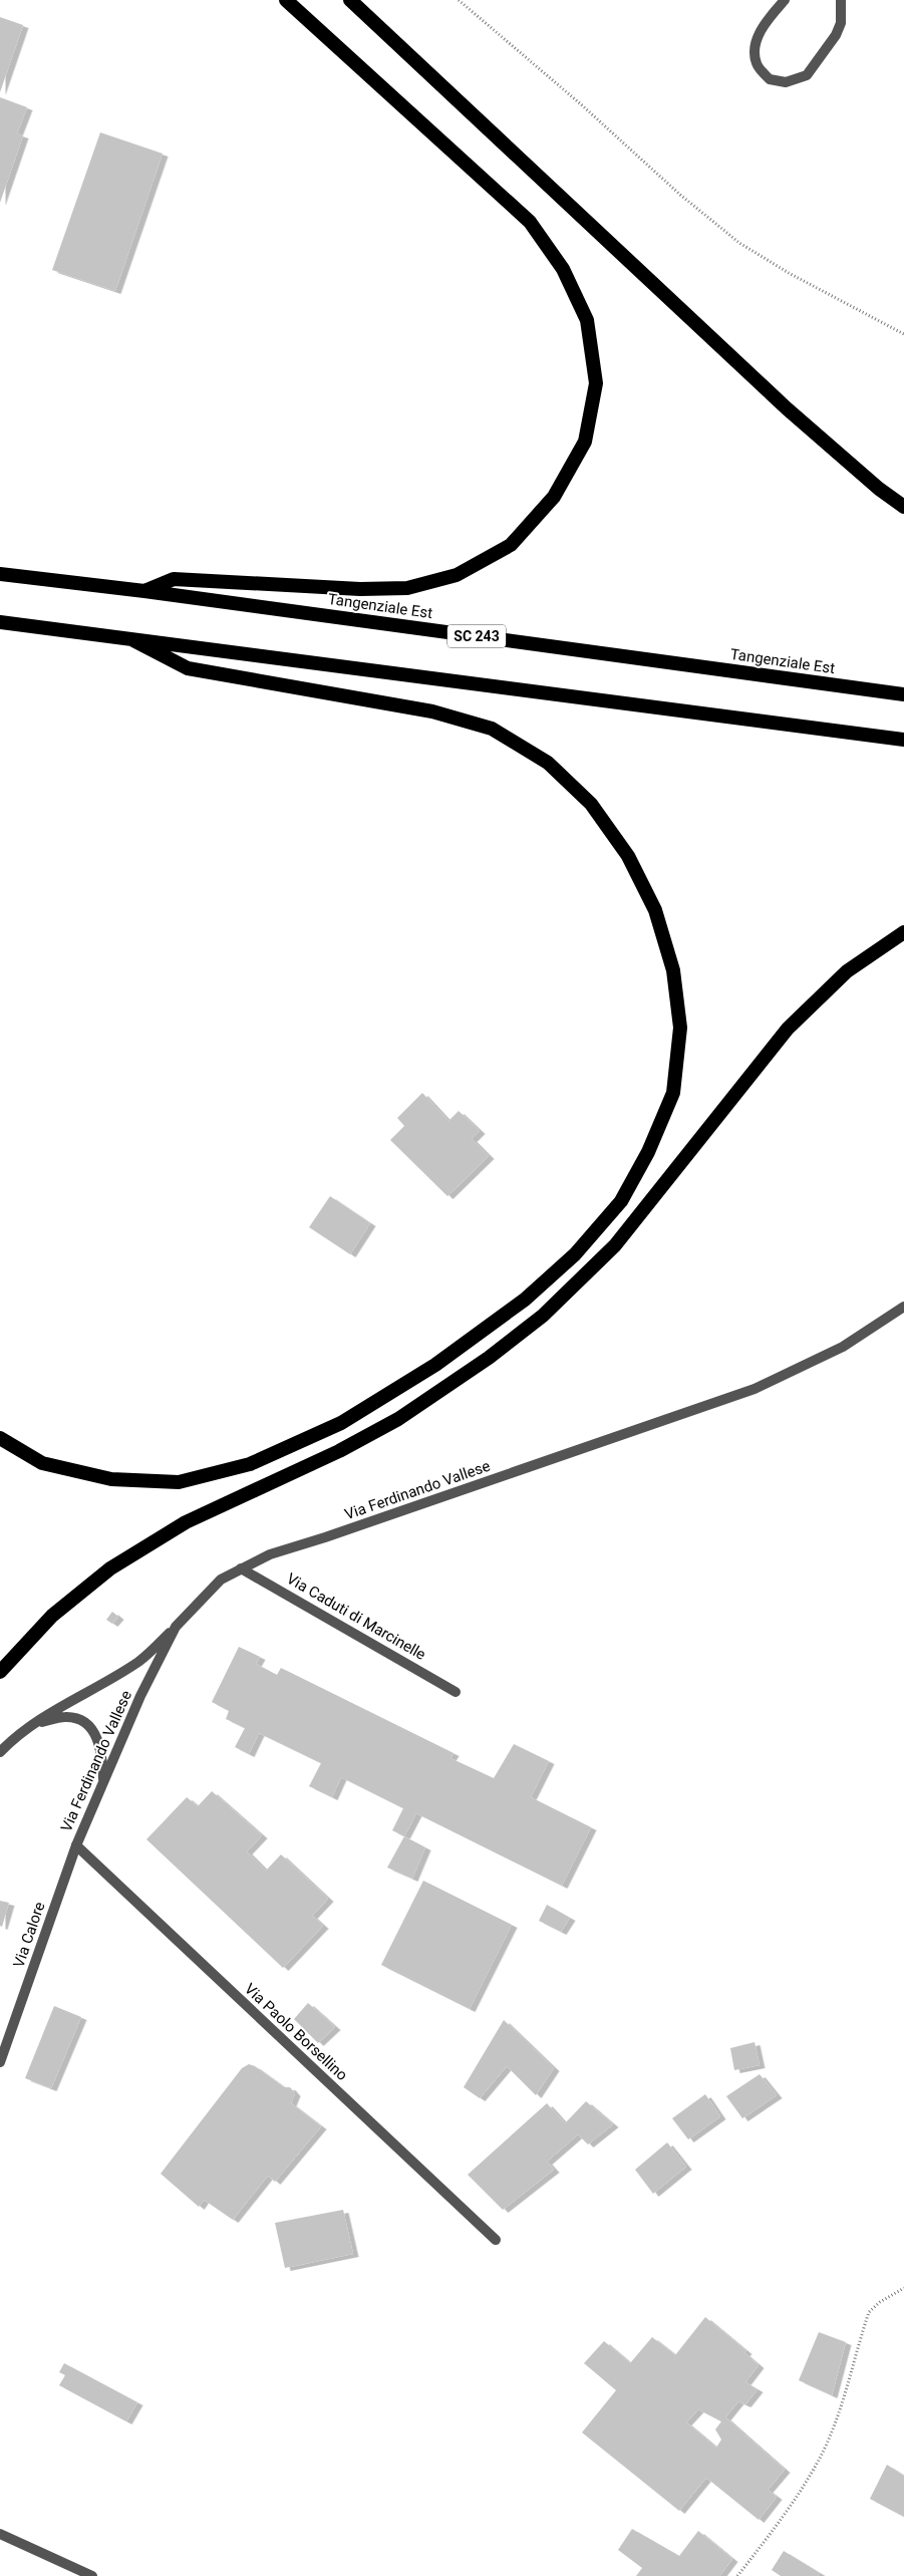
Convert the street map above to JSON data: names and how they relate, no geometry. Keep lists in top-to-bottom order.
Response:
{
  "streets": {
    "highway": ["Tangenziale Est", "SC 243"],
    "street": [
      "Via Ferdinando Vallese",
      "Via Caduti di Marcinelle",
      "Via Calore",
      "Via Paolo Borsellino"
    ]
  },
  "crossings": [
    ["Via Ferdinando Vallese", "Via Caduti di Marcinelle"],
    ["Via Ferdinando Vallese", "Via Calore"],
    ["Via Ferdinando Vallese", "Via Paolo Borsellino"],
    ["Via Calore", "Via Paolo Borsellino"]
  ]
}
